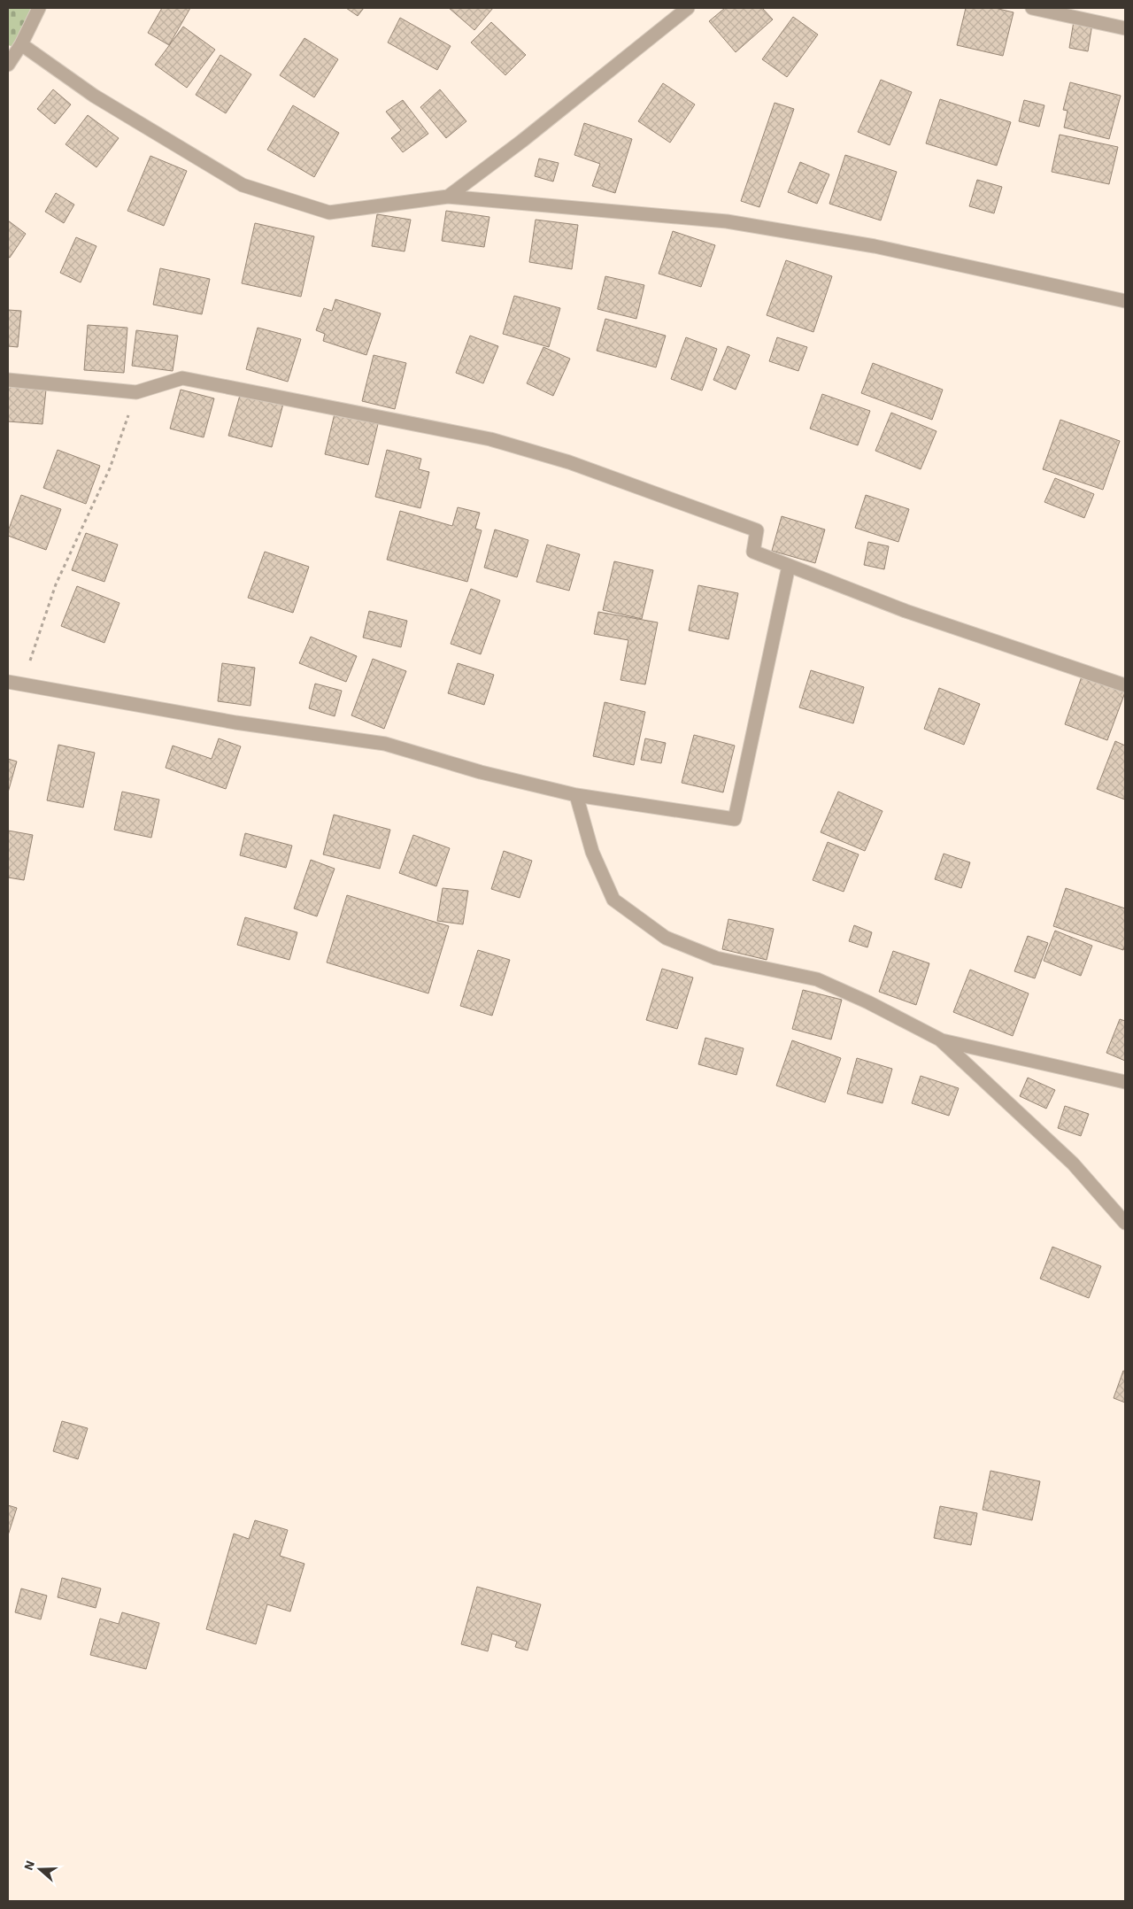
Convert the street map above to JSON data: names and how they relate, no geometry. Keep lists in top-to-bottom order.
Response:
{
  "north": "left"
}
